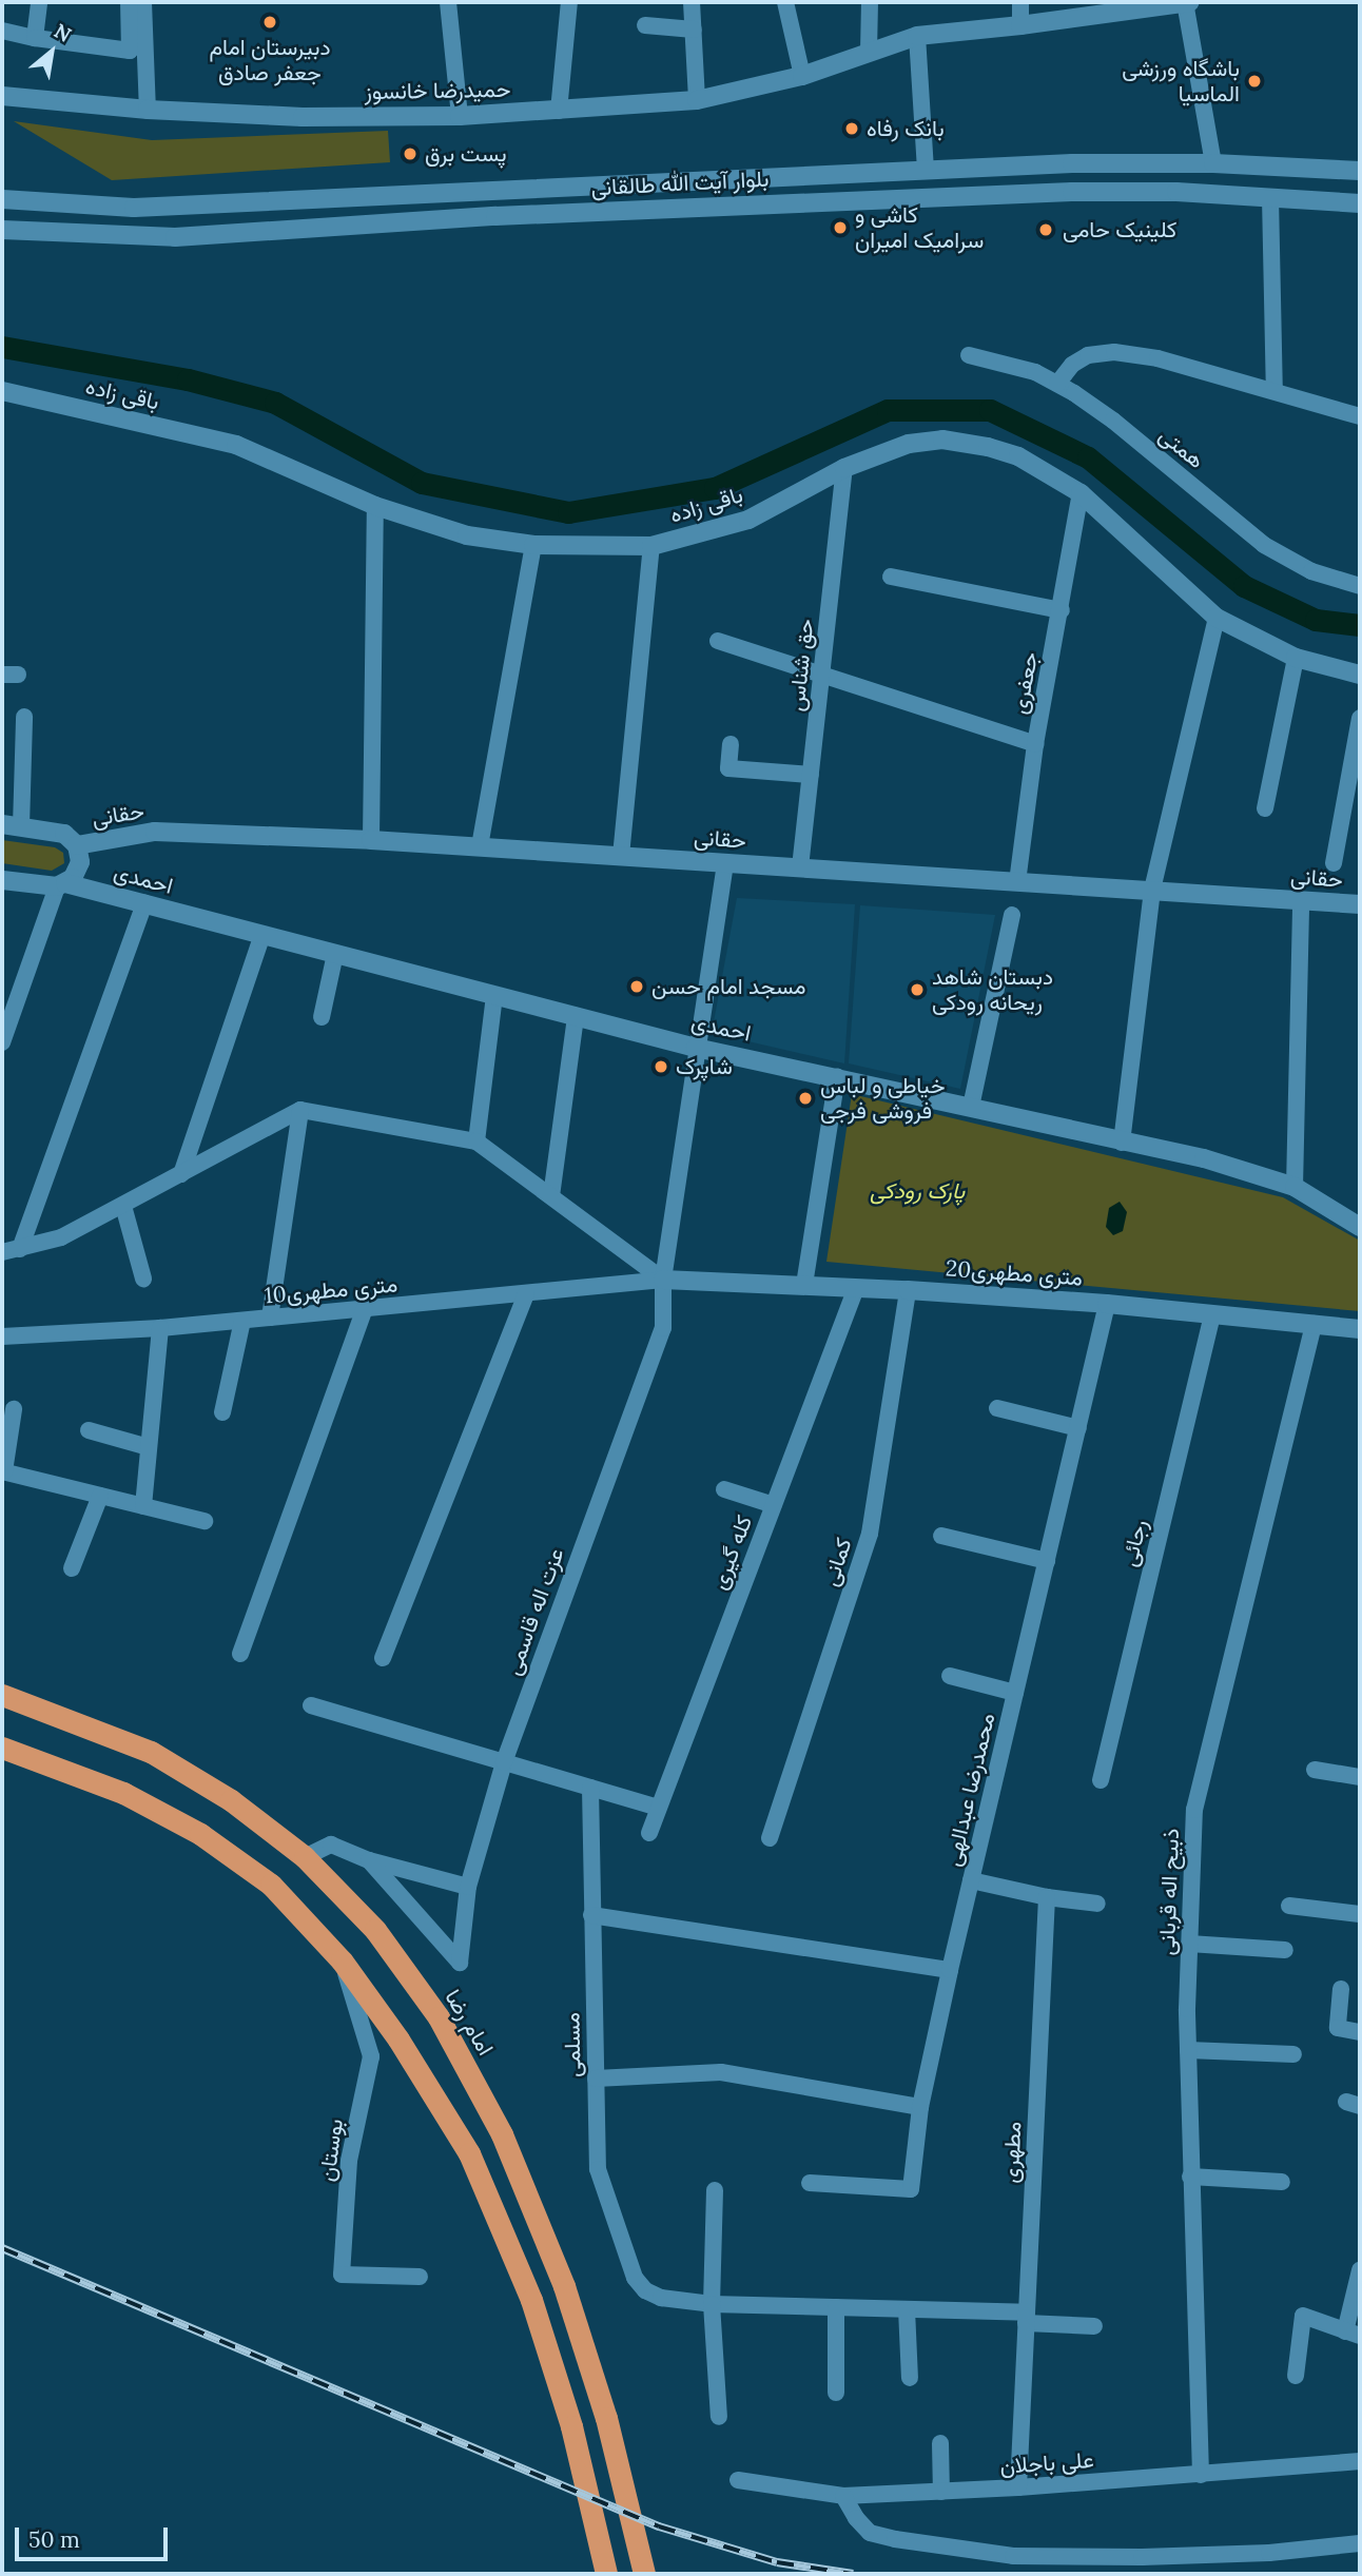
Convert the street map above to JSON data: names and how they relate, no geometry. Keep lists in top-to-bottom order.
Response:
{
  "streets": {
    "highway": ["امام رضا"],
    "street": [
      "حمیدرضا خانسوز",
      "بلوار آیت الله طالقانی",
      "باقی زاده",
      "همتی",
      "حق شناس",
      "جعفری",
      "حقانی",
      "احمدی",
      "20متری مطهری",
      "10متری مطهری",
      "رجائی",
      "کله گیری",
      "کمانی",
      "عزت اله قاسمی",
      "محمدرضا عبدالهی",
      "ذبیح اله قربانی",
      "مسلمی",
      "بوستان",
      "مطهری",
      "علی باجلان"
    ]
  },
  "crossings": [
    ["باقی زاده", "حق شناس"],
    ["باقی زاده", "جعفری"],
    ["حق شناس", "حقانی"],
    ["جعفری", "حقانی"],
    ["حقانی", "عزت اله قاسمی"],
    ["احمدی", "عزت اله قاسمی"],
    ["20متری مطهری", "10متری مطهری"],
    ["20متری مطهری", "رجائی"],
    ["20متری مطهری", "کله گیری"],
    ["20متری مطهری", "کمانی"],
    ["20متری مطهری", "عزت اله قاسمی"],
    ["20متری مطهری", "محمدرضا عبدالهی"],
    ["20متری مطهری", "ذبیح اله قربانی"],
    ["10متری مطهری", "عزت اله قاسمی"],
    ["ذبیح اله قربانی", "علی باجلان"],
    ["مطهری", "علی باجلان"]
  ],
  "parks": ["پارک رودکی"],
  "places": [
    "دبیرستان امام جعفر صادق",
    "باشگاه ورزشی الماسیا",
    "بانک رفاه",
    "پست برق",
    "کاشی و سرامیک امیران",
    "کلینیک حامی",
    "مسجد امام حسن",
    "دبستان شاهد ریحانه رودکی",
    "شاپرک",
    "خیاطی و لباس فروشی فرجی"
  ],
  "scale_bar": "50 m",
  "north": "top right"
}
